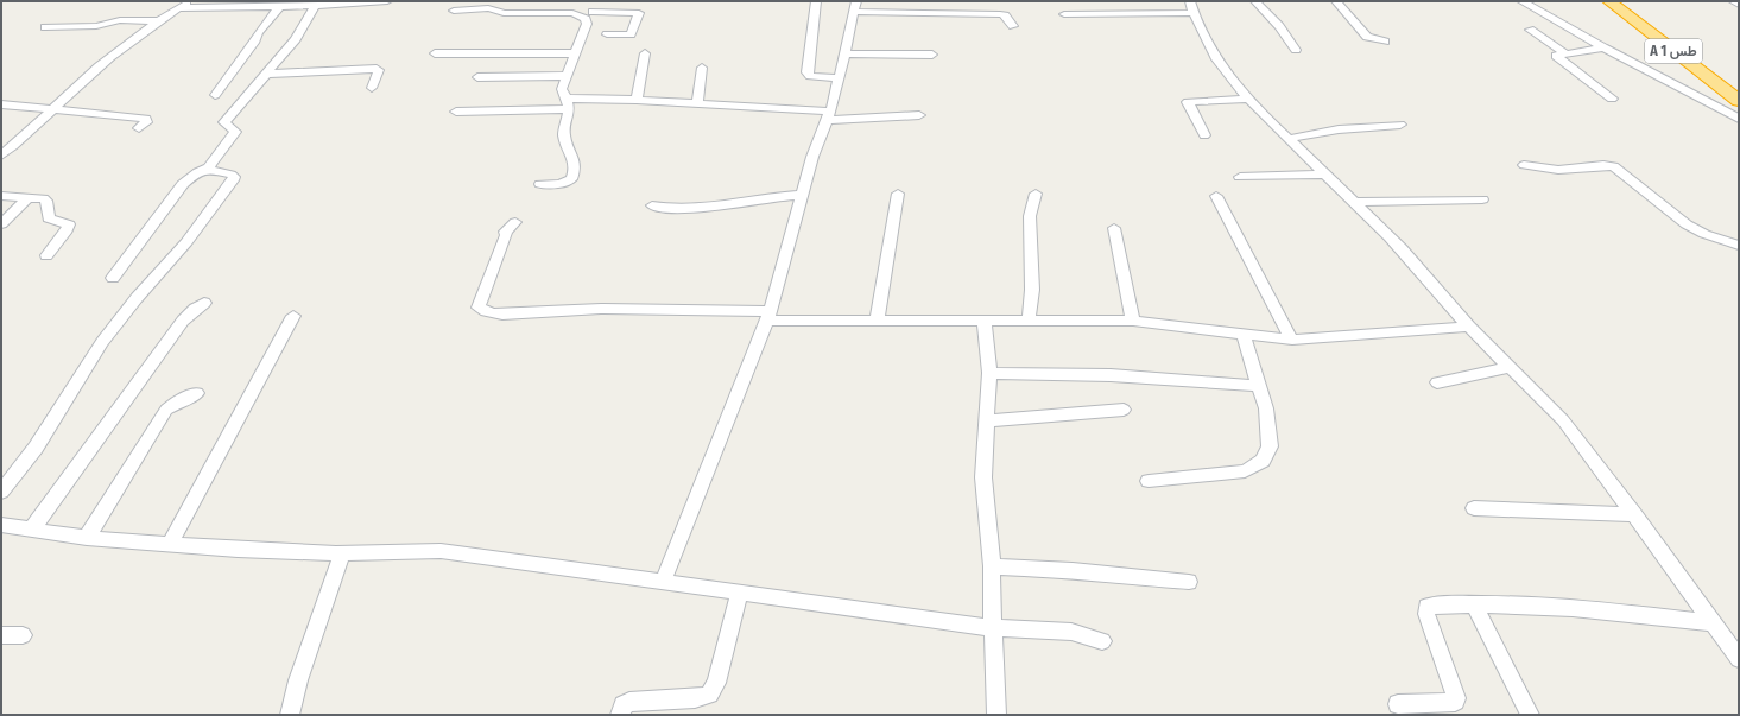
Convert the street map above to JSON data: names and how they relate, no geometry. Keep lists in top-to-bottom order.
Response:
{
  "streets": {
    "highway": ["A 1 طس"]
  }
}
